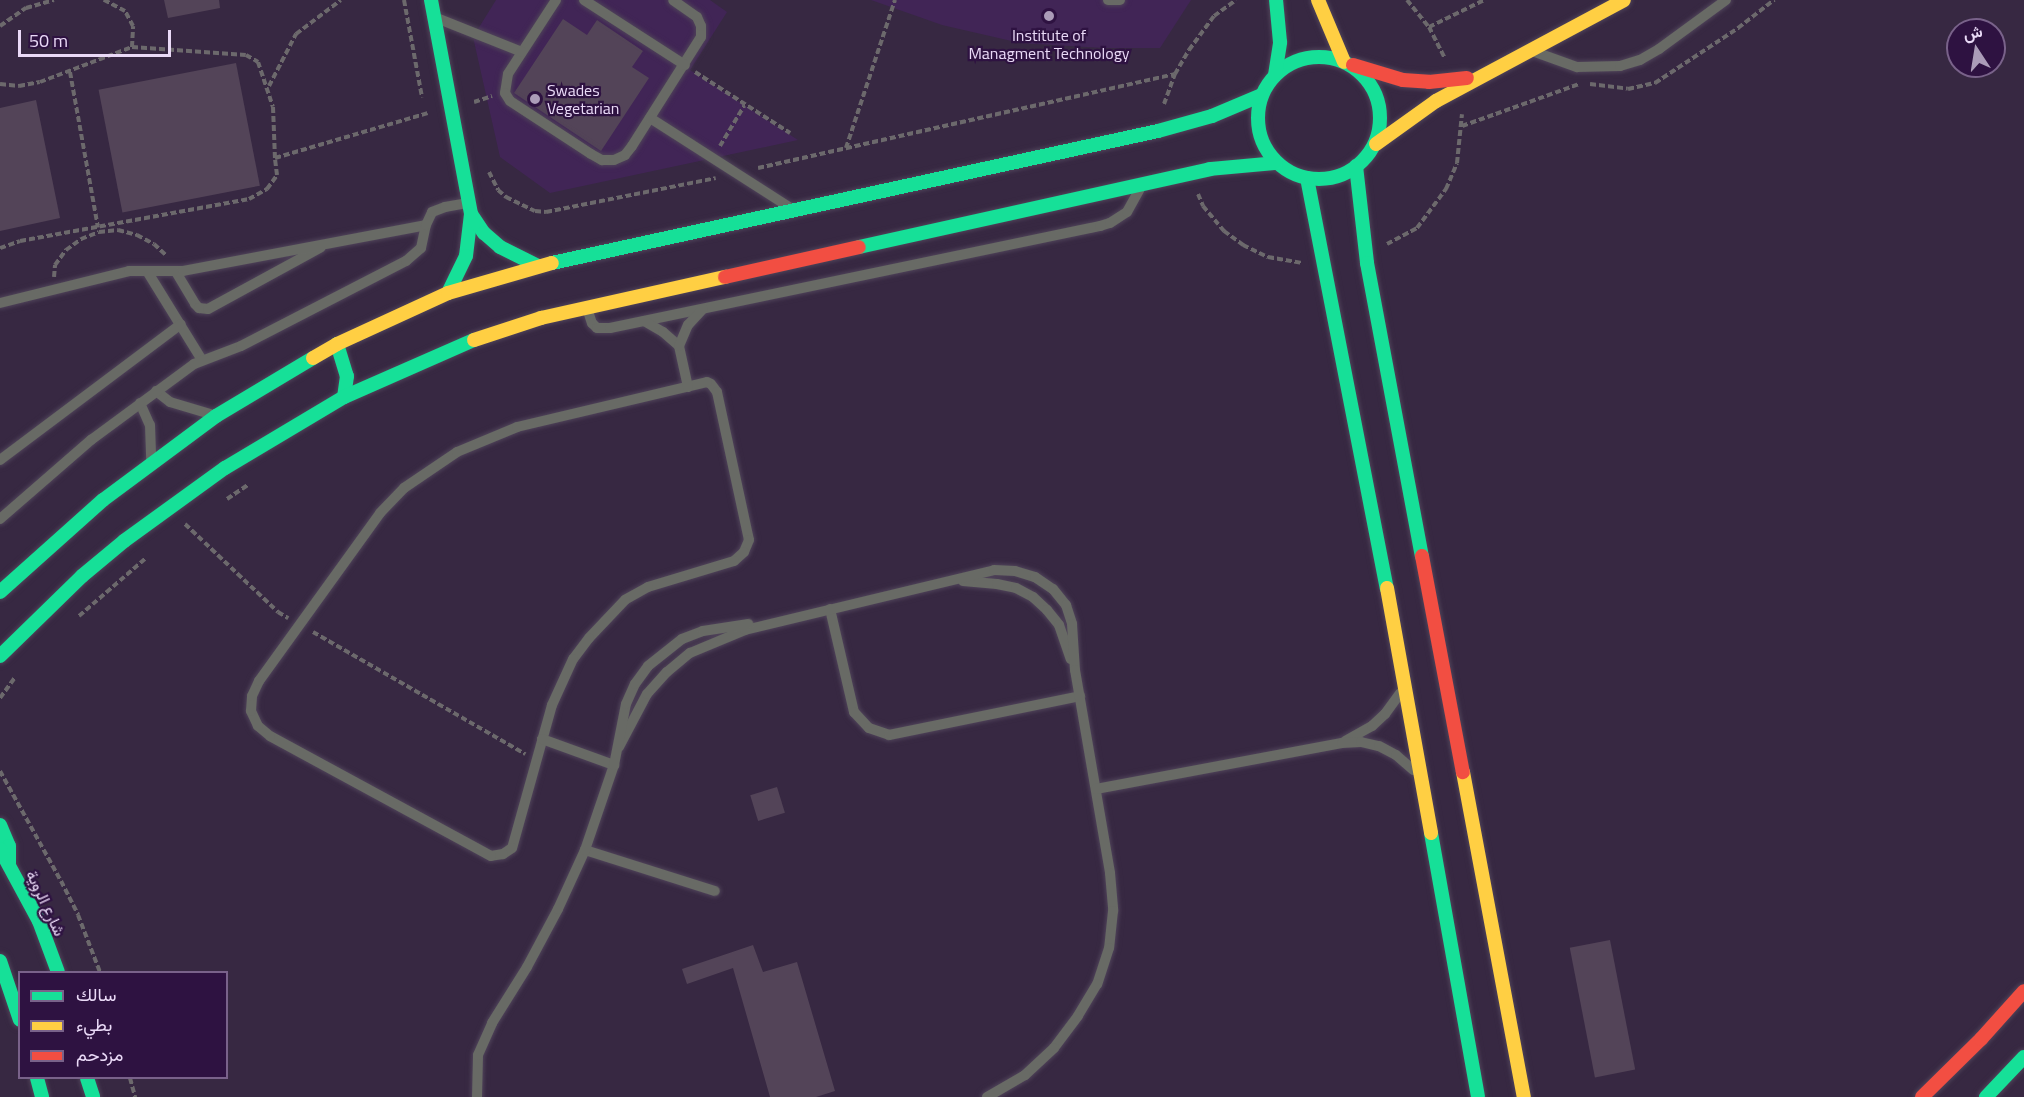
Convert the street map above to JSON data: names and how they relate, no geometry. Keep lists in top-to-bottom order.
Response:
{
  "streets": {
    "street": ["شارع الروية"]
  },
  "places": ["Institute of Managment Technology", "Swades Vegetarian"],
  "legend": ["سالك", "بطيء", "مزدحم"],
  "scale_bar": "50 m",
  "north": "top"
}
